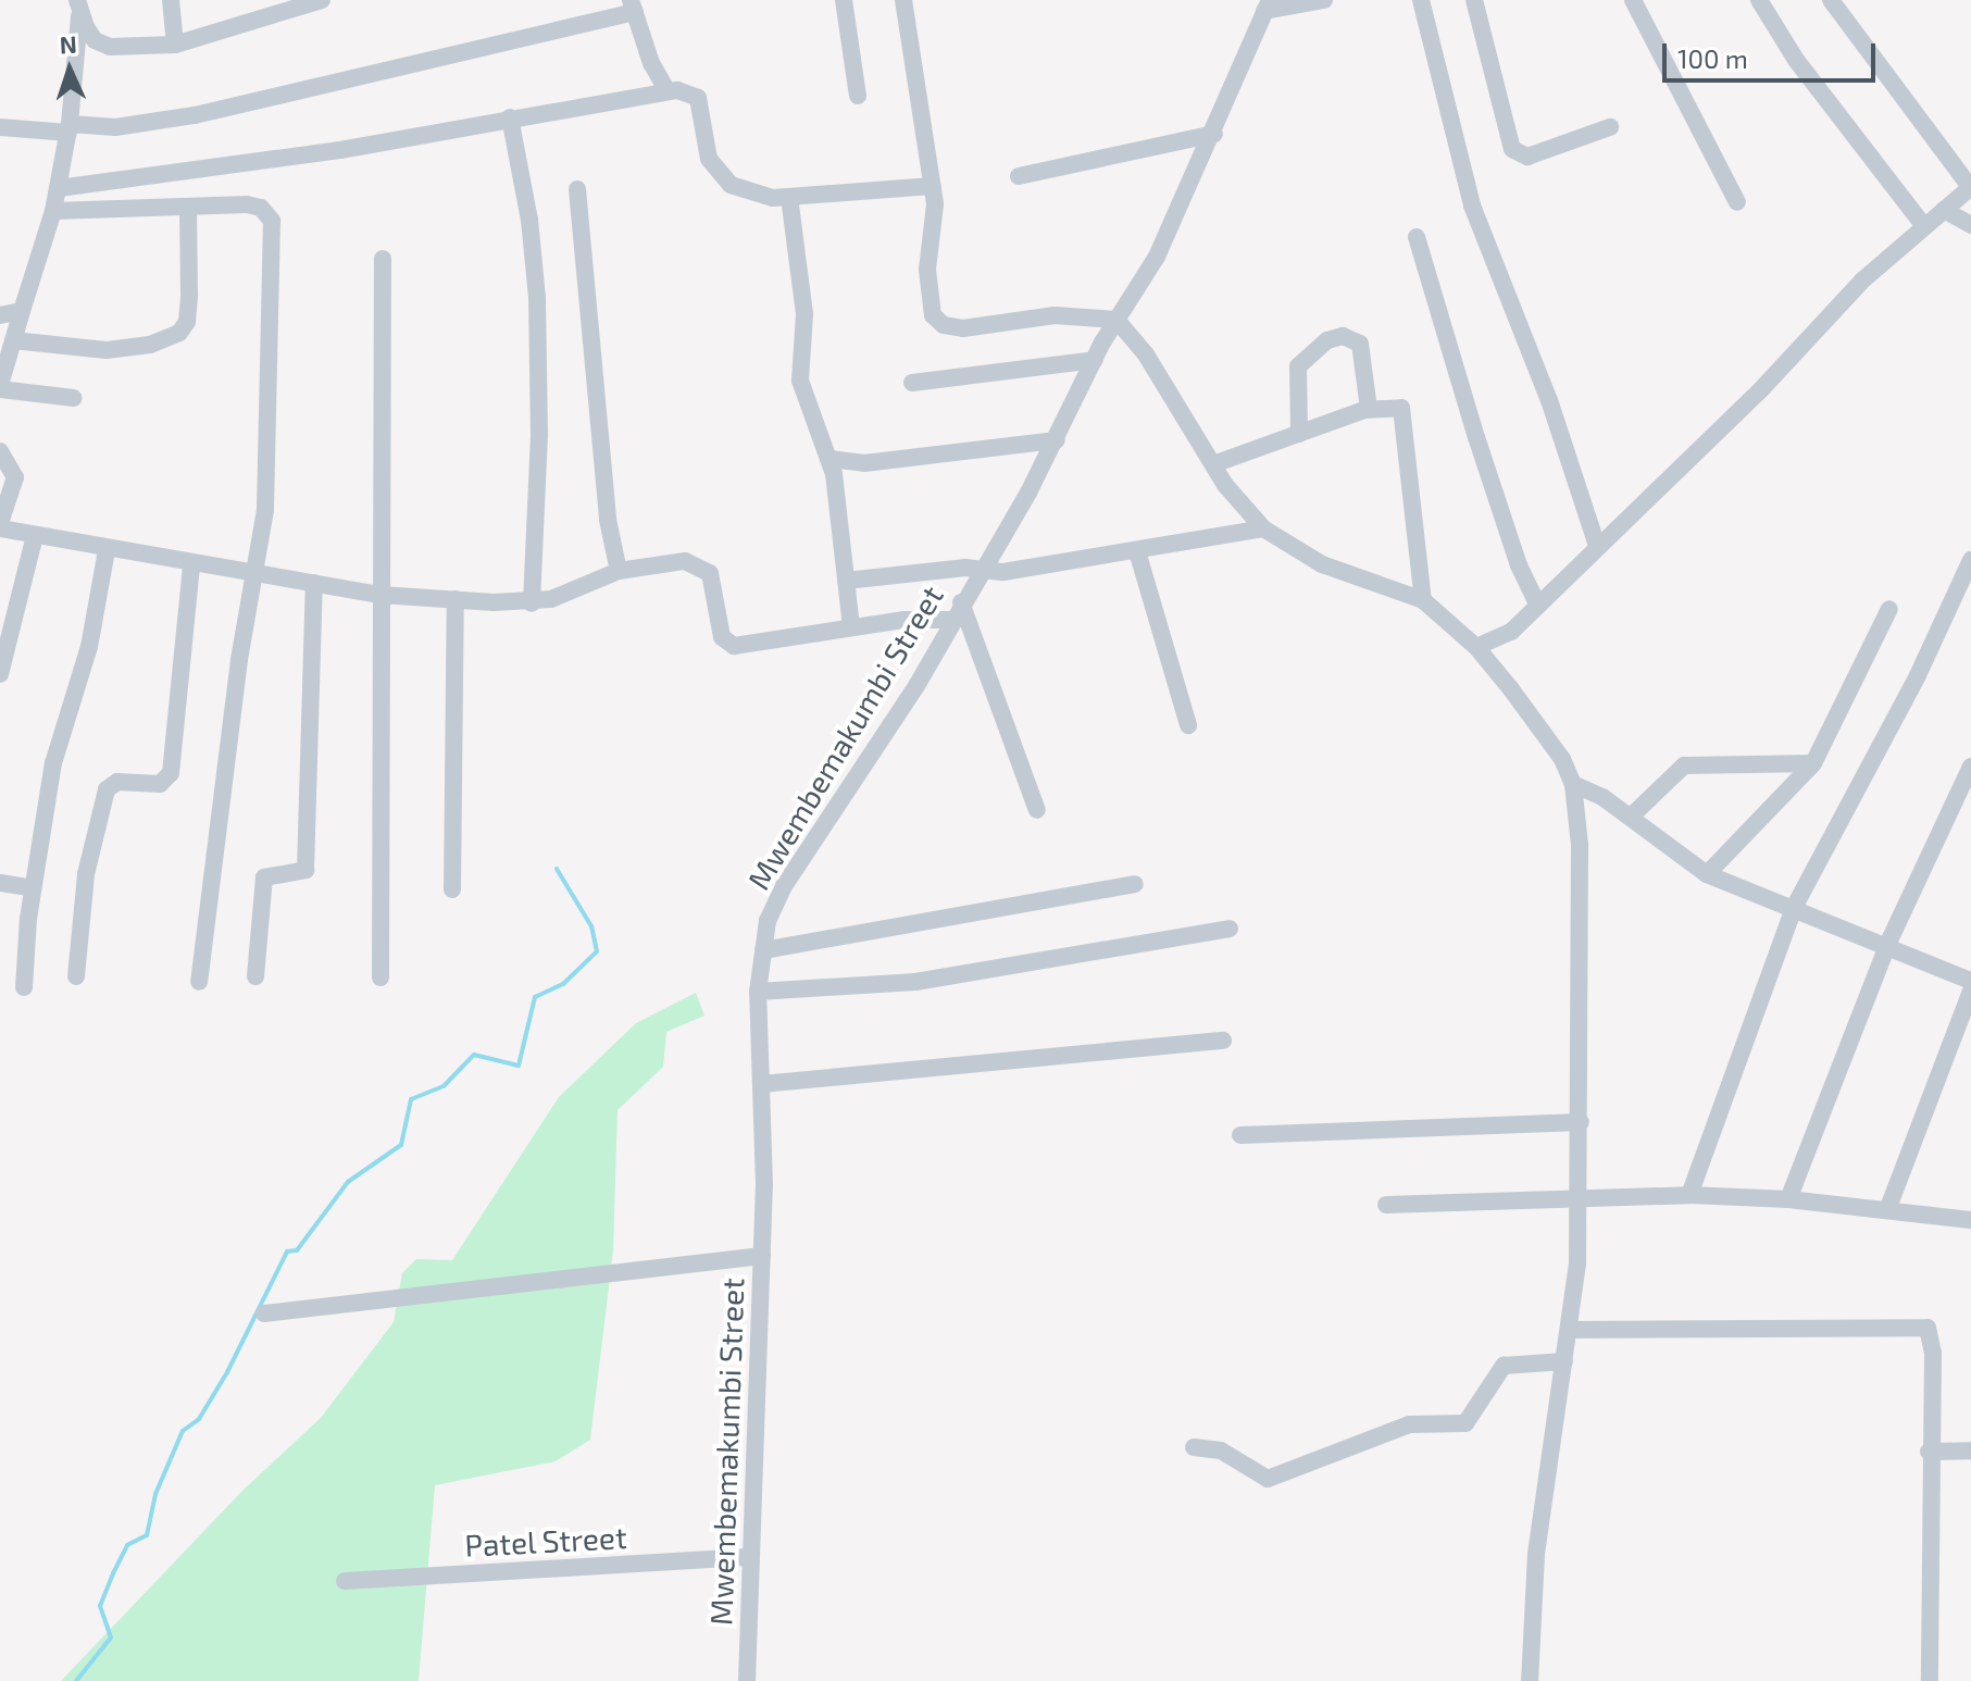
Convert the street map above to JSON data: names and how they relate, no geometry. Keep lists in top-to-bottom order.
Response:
{
  "streets": {
    "street": ["Mwembemakumbi Street", "Patel Street"]
  },
  "crossings": [
    ["Mwembemakumbi Street", "Patel Street"]
  ],
  "scale_bar": "100 m",
  "north": "top"
}
